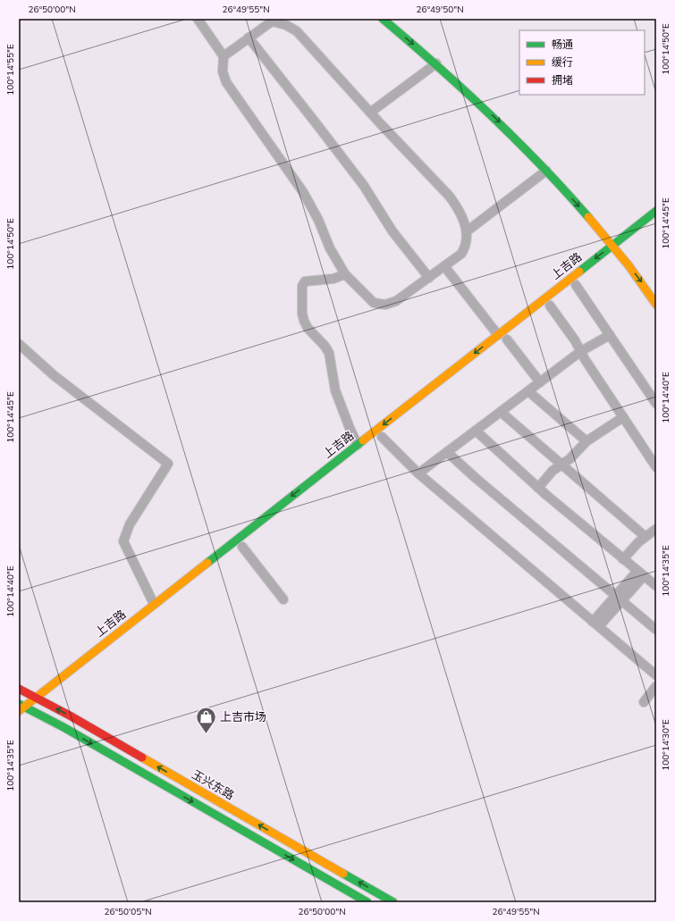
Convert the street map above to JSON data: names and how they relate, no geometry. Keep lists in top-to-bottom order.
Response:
{
  "streets": {
    "main road": ["上吉路", "玉兴东路"]
  },
  "crossings": [
    ["上吉路", "玉兴东路"]
  ],
  "one_way": ["上吉路"],
  "places": {
    "shop": ["上吉市场"]
  },
  "legend": ["畅通", "缓行", "拥堵"],
  "coordinates": [
    "26°50'00\"N",
    "26°49'55\"N",
    "26°49'50\"N",
    "100°14'50\"E",
    "100°14'55\"E",
    "100°14'45\"E",
    "100°14'40\"E",
    "100°14'35\"E",
    "100°14'30\"E",
    "26°50'05\"N"
  ]
}
